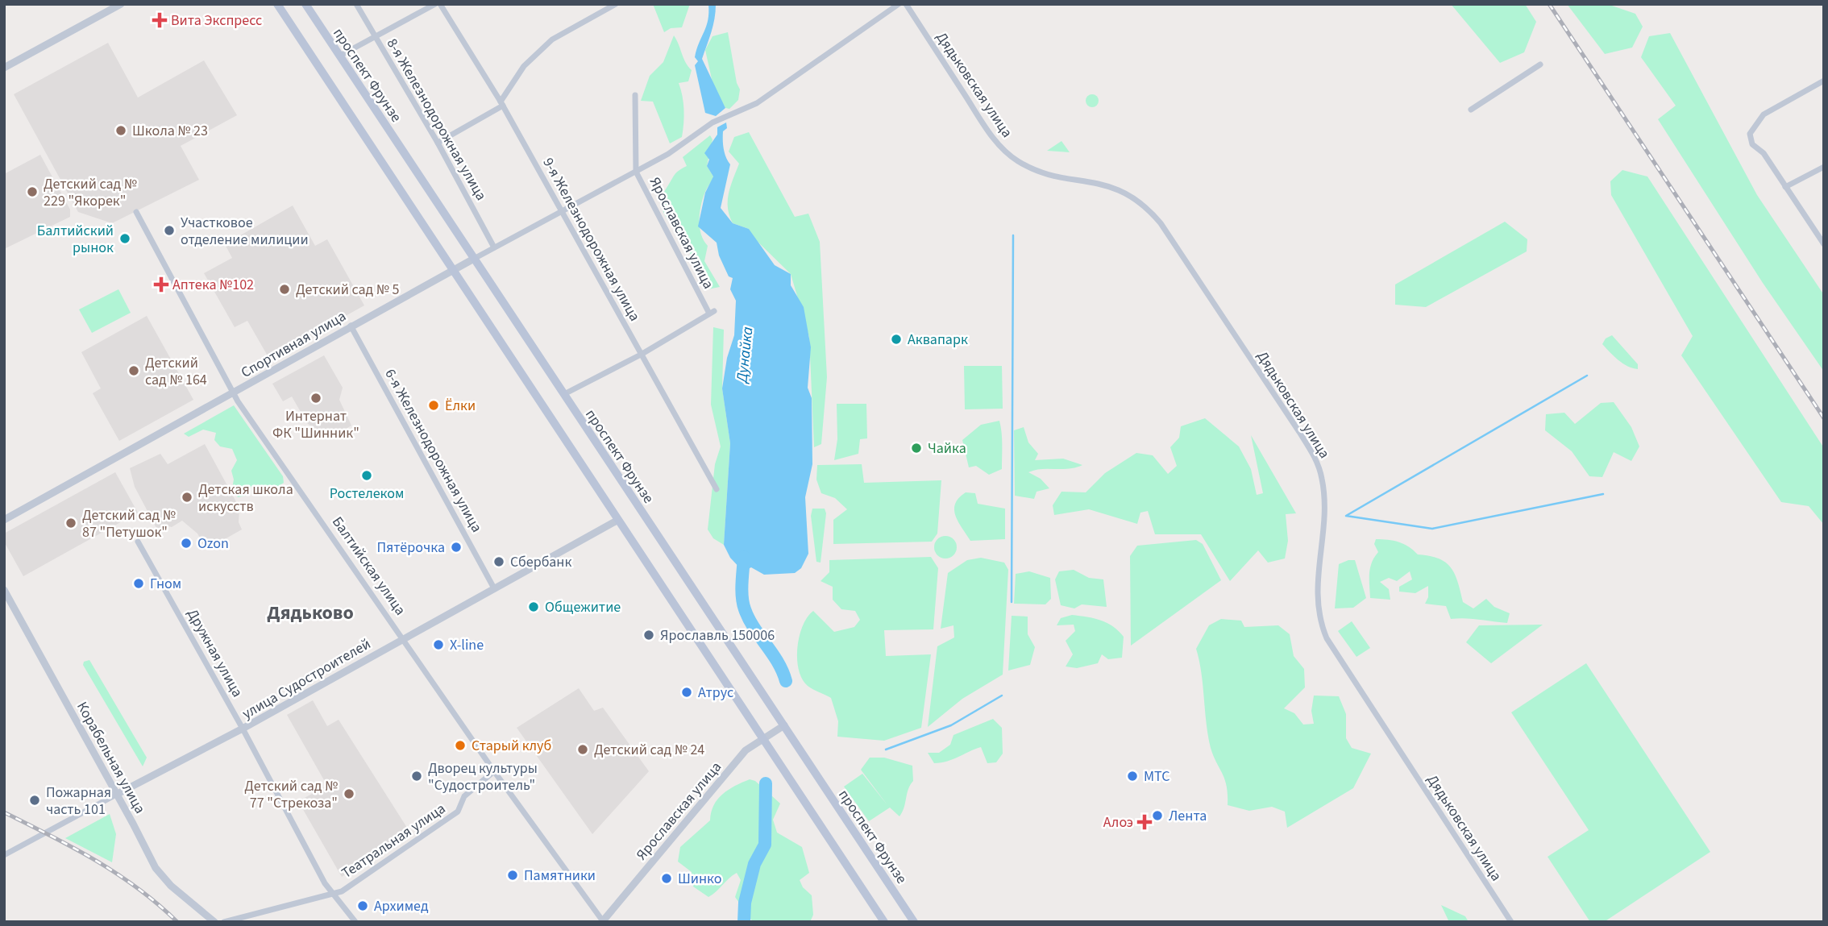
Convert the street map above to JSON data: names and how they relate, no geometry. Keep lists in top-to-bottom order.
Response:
{
  "streets": {
    "main road": ["проспект Фрунзе"],
    "street": [
      "Дядьковская улица",
      "8-я Железнодорожная улица",
      "Ярославская улица",
      "9-я Железнодорожная улица",
      "Спортивная улица",
      "6-я Железнодорожная улица",
      "Балтийская улица",
      "Дружная улица",
      "улица Судостроителей",
      "Корабельная улица",
      "Театральная улица"
    ]
  },
  "crossings": [
    ["проспект Фрунзе", "Ярославская улица"],
    ["проспект Фрунзе", "Спортивная улица"],
    ["8-я Железнодорожная улица", "Спортивная улица"],
    ["Ярославская улица", "9-я Железнодорожная улица"],
    ["Ярославская улица", "Спортивная улица"],
    ["Ярославская улица", "Балтийская улица"],
    ["9-я Железнодорожная улица", "Спортивная улица"],
    ["Спортивная улица", "6-я Железнодорожная улица"],
    ["Спортивная улица", "Балтийская улица"],
    ["6-я Железнодорожная улица", "улица Судостроителей"],
    ["Балтийская улица", "улица Судостроителей"],
    ["Балтийская улица", "Театральная улица"],
    ["Дружная улица", "улица Судостроителей"],
    ["Дружная улица", "Театральная улица"],
    ["улица Судостроителей", "Корабельная улица"]
  ],
  "districts": ["Дядьково"],
  "water": ["Дунайка"],
  "places": {
    "health": ["Вита Экспресс", "Аптека №102", "Алоэ"],
    "other": [
      "Школа № 23",
      "Детский сад № 229 \"Якорек\"",
      "Участковое отделение милиции",
      "Балтийский рынок",
      "Детский сад № 5",
      "Аквапарк",
      "Детский сад № 164",
      "Интернат ФК \"Шинник\"",
      "Ёлки",
      "Чайка",
      "Ростелеком",
      "Детская школа искусств",
      "Детский сад № 87 \"Петушок\"",
      "Ozon",
      "Пятёрочка",
      "Сбербанк",
      "Гном",
      "Общежитие",
      "Ярославль 150006",
      "X-line",
      "Атрус",
      "Старый клуб",
      "Детский сад № 24",
      "Дворец культуры \"Судостроитель\"",
      "МТС",
      "Детский сад № 77 \"Стрекоза\"",
      "Пожарная часть 101",
      "Лента",
      "Памятники",
      "Шинко",
      "Архимед"
    ]
  }
}
